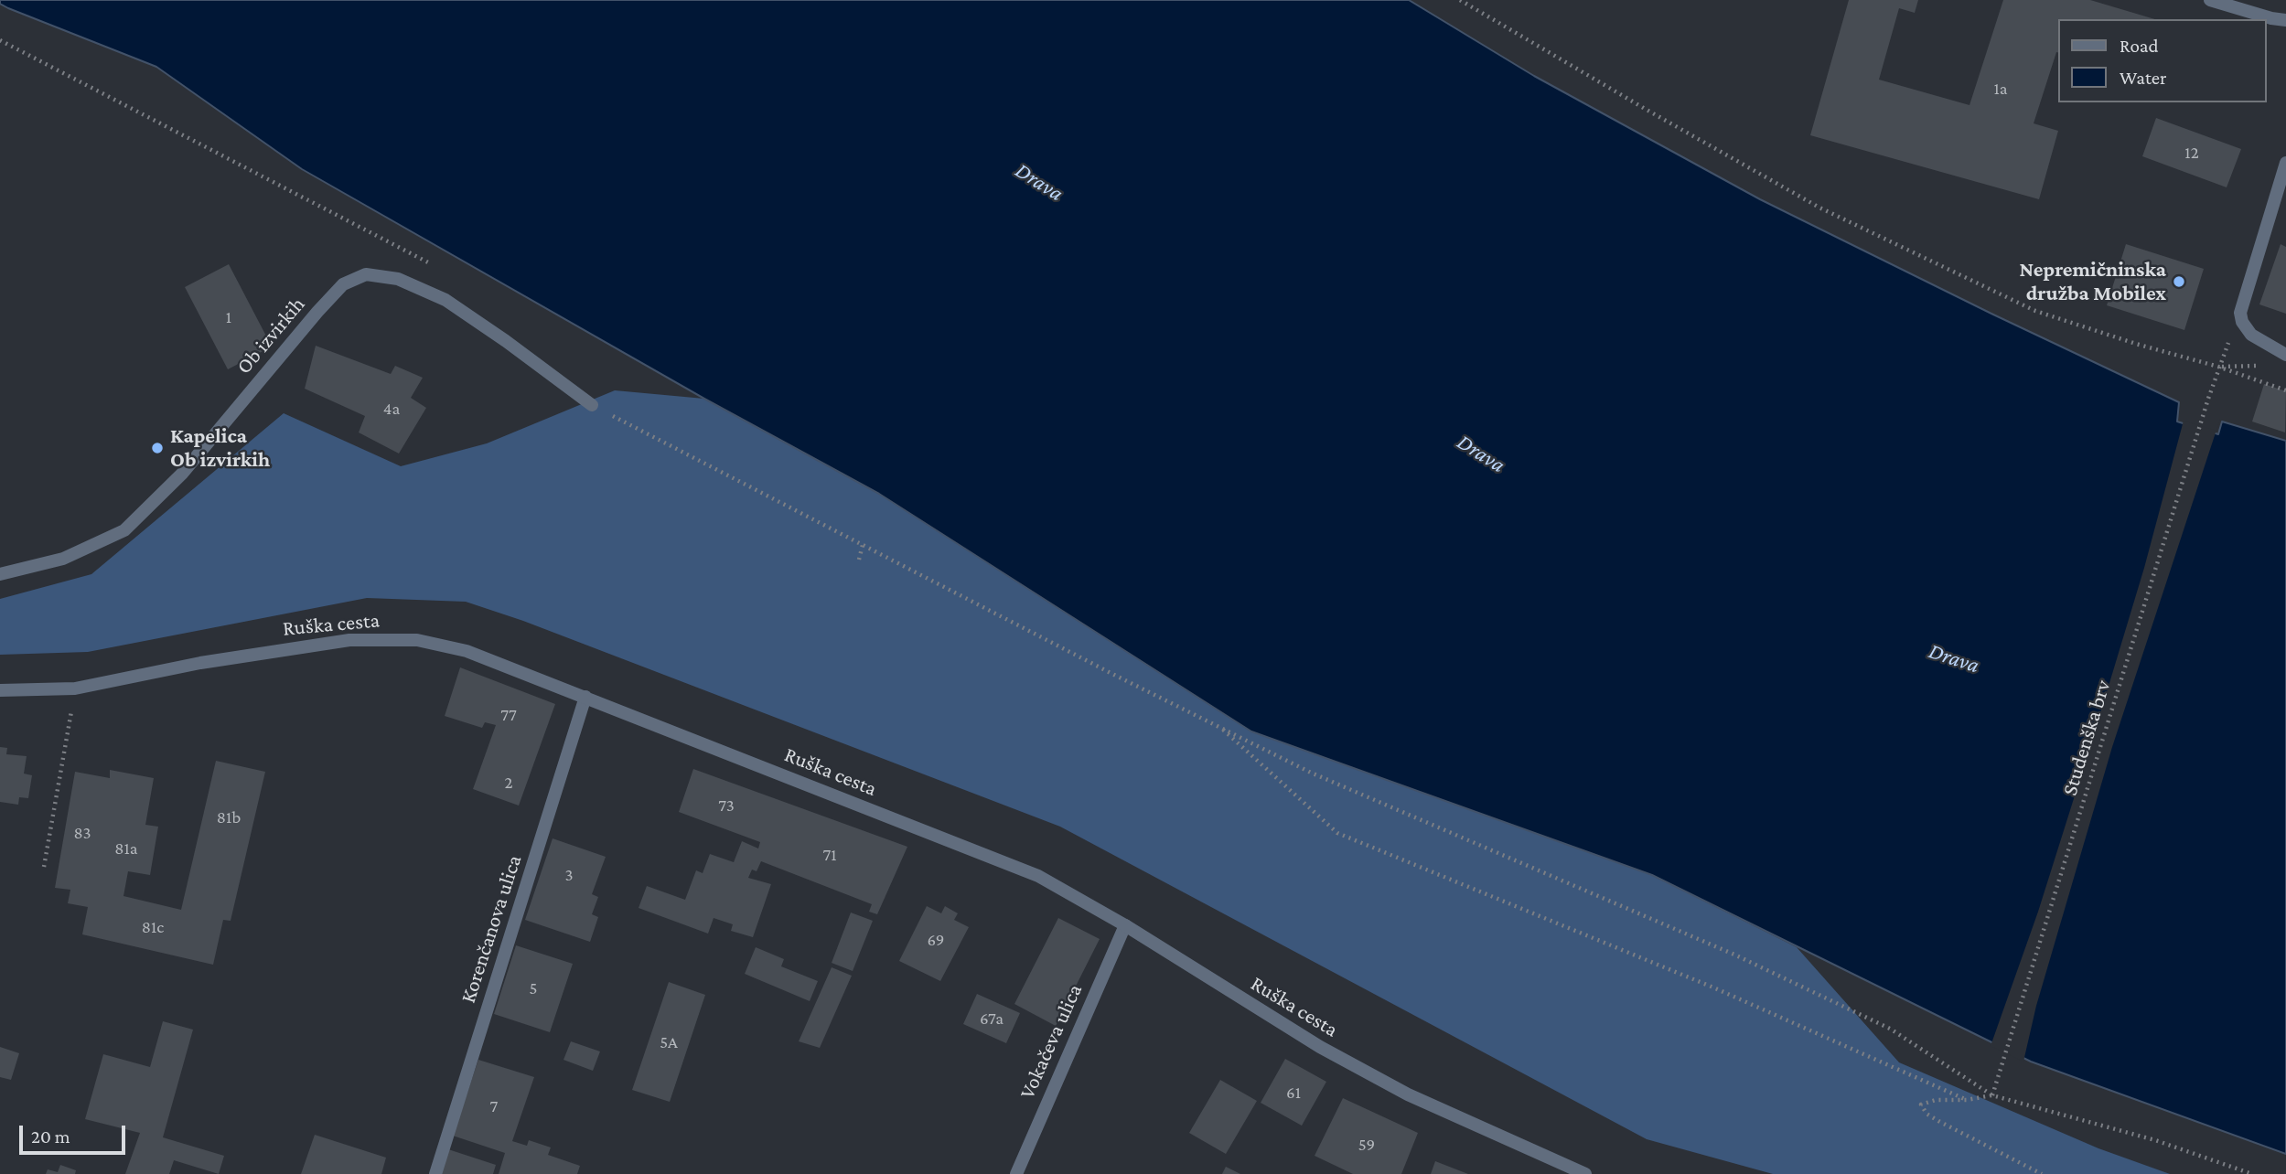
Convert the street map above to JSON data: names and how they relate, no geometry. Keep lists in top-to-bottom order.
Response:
{
  "streets": {
    "street": [
      "Ob izvirkih",
      "Ruška cesta",
      "Korenčanova ulica",
      "Vokačeva ulica"
    ],
    "path": ["Studenška brv"]
  },
  "crossings": [
    ["Ruška cesta", "Korenčanova ulica"],
    ["Ruška cesta", "Vokačeva ulica"]
  ],
  "water": ["Drava"],
  "places": ["Nepremičninska družba Mobilex", "Kapelica Ob izvirkih"],
  "house_numbers": [
    "1a",
    "12",
    "1",
    "4a",
    "77",
    "2",
    "73",
    "81b",
    "83",
    "81a",
    "71",
    "3",
    "81c",
    "69",
    "5",
    "67a",
    "5A",
    "61",
    "7",
    "59"
  ],
  "legend": ["Road", "Water"],
  "scale_bar": "20 m"
}
